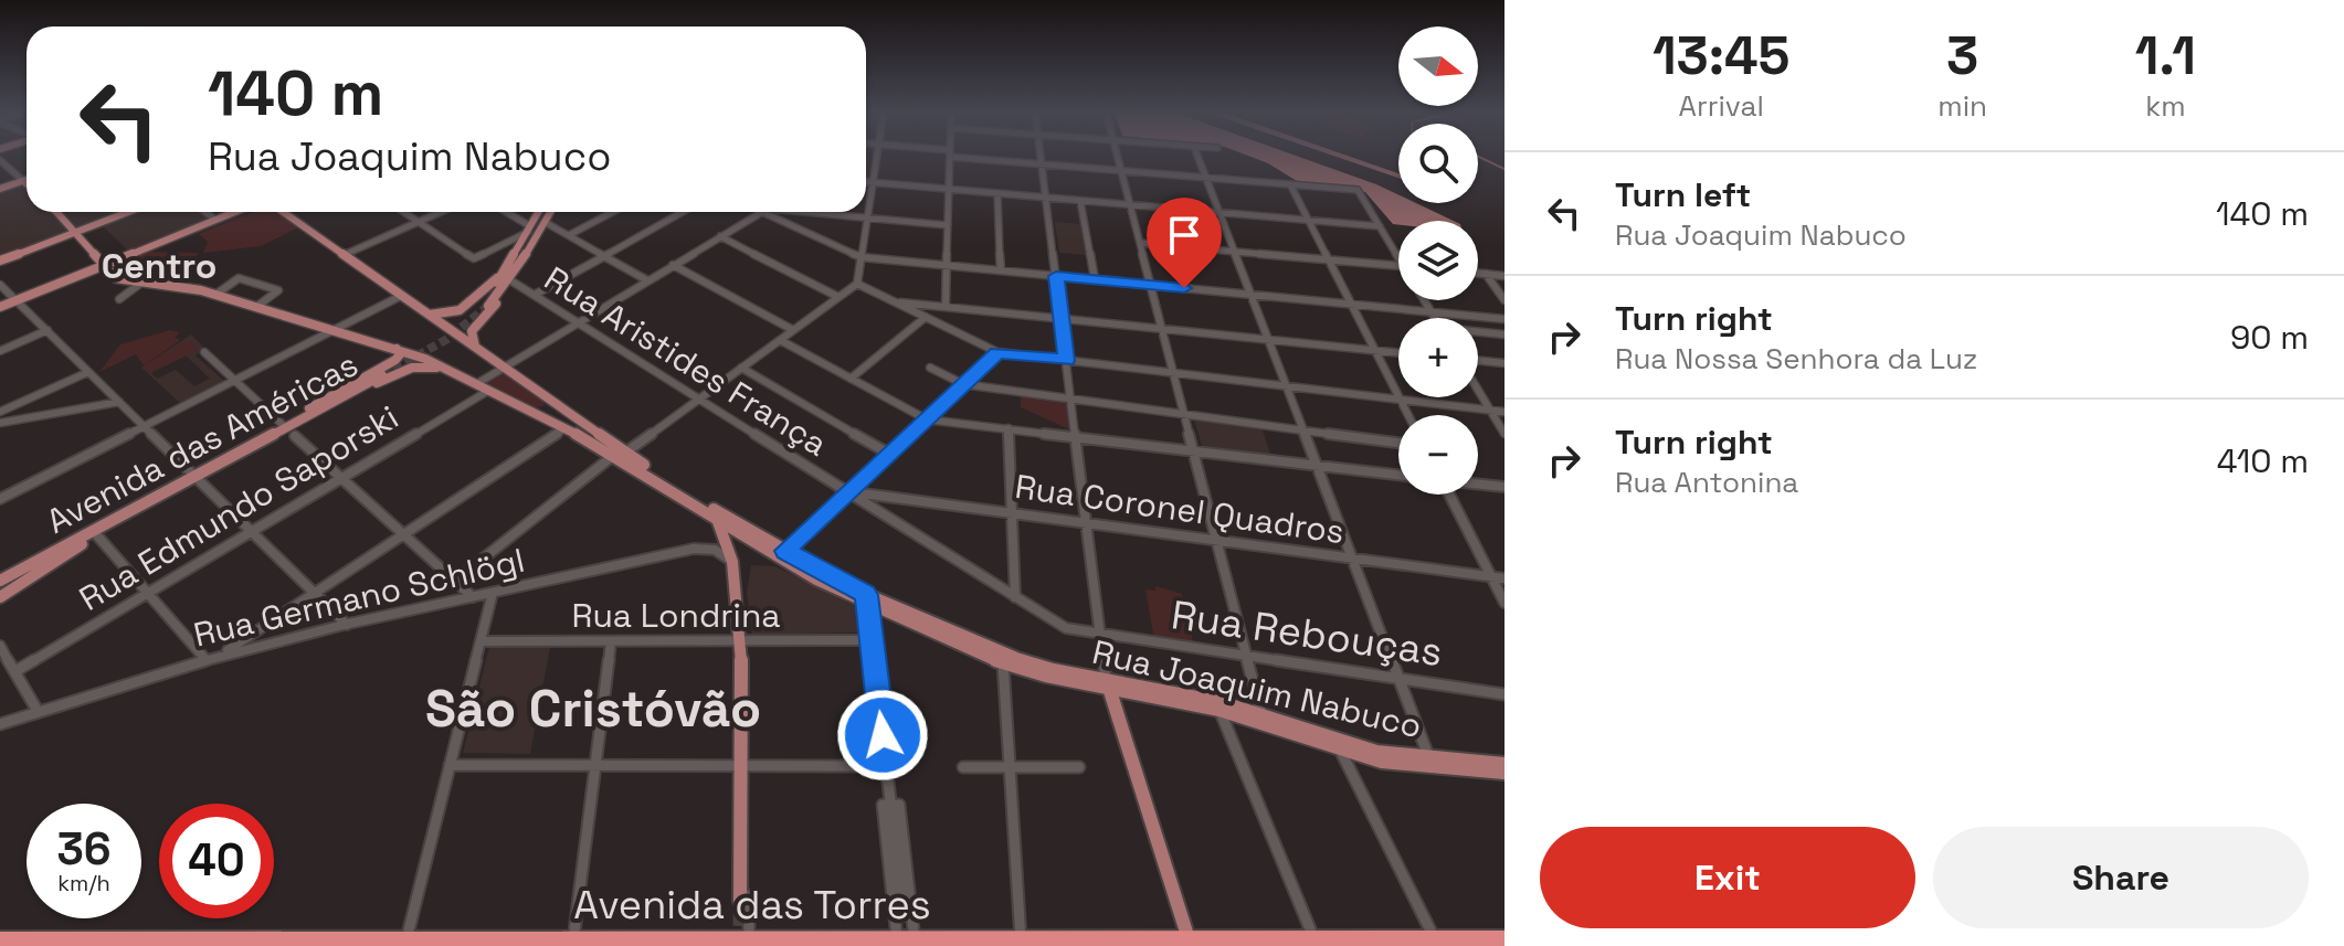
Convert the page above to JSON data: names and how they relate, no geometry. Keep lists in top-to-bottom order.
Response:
{
  "streets": {
    "highway": ["Avenida das Torres"],
    "main road": ["Avenida das Américas", "Rua Joaquim Nabuco"],
    "street": [
      "Rua Aristides França",
      "Rua Edmundo Saporski",
      "Rua Coronel Quadros",
      "Rua Germano Schlögl",
      "Rua Londrina",
      "Rua Rebouças"
    ]
  },
  "crossings": [
    ["Rua Aristides França", "Rua Coronel Quadros"],
    ["Rua Aristides França", "Rua Rebouças"],
    ["Rua Edmundo Saporski", "Rua Joaquim Nabuco"]
  ],
  "districts": ["Centro", "São Cristóvão"],
  "north": "right",
  "page": {
    "eta": [
      "13:45",
      "Arrival",
      "3",
      "min",
      "1.1",
      "km"
    ],
    "map_buttons": ["+", "−"],
    "turn": ["140 m", "Rua Joaquim Nabuco"],
    "list": [
      {
        "name": "Turn left",
        "note": "Rua Joaquim Nabuco",
        "value": "140 m"
      },
      {
        "name": "Turn right",
        "note": "Rua Nossa Senhora da Luz",
        "value": "90 m"
      },
      {
        "name": "Turn right",
        "note": "Rua Antonina",
        "value": "410 m"
      }
    ],
    "speed": "36 km/h",
    "limit": "40",
    "buttons": ["Exit", "Share"]
  }
}
